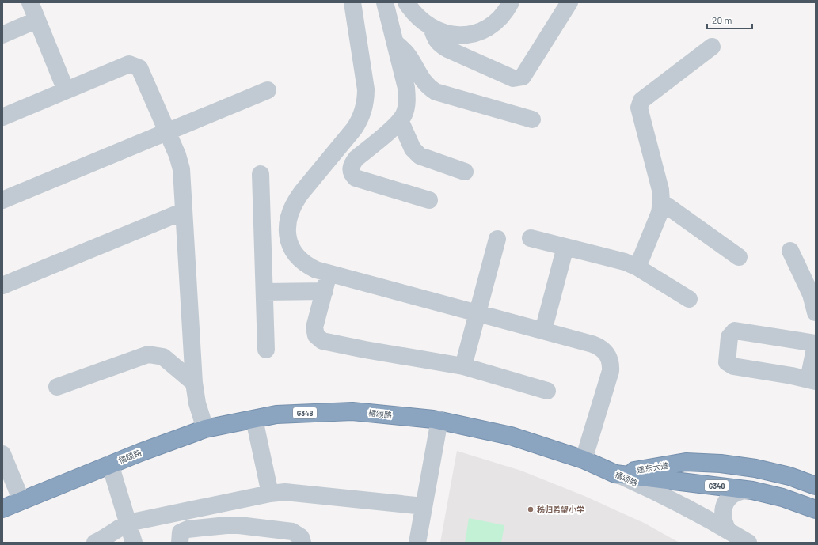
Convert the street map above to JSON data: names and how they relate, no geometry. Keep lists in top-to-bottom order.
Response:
{
  "streets": {
    "highway": ["G348", "橘颂路", "建东大道"]
  },
  "crossings": [
    ["橘颂路", "建东大道"]
  ],
  "places": ["秭归希望小学"],
  "scale_bar": "20 m"
}
